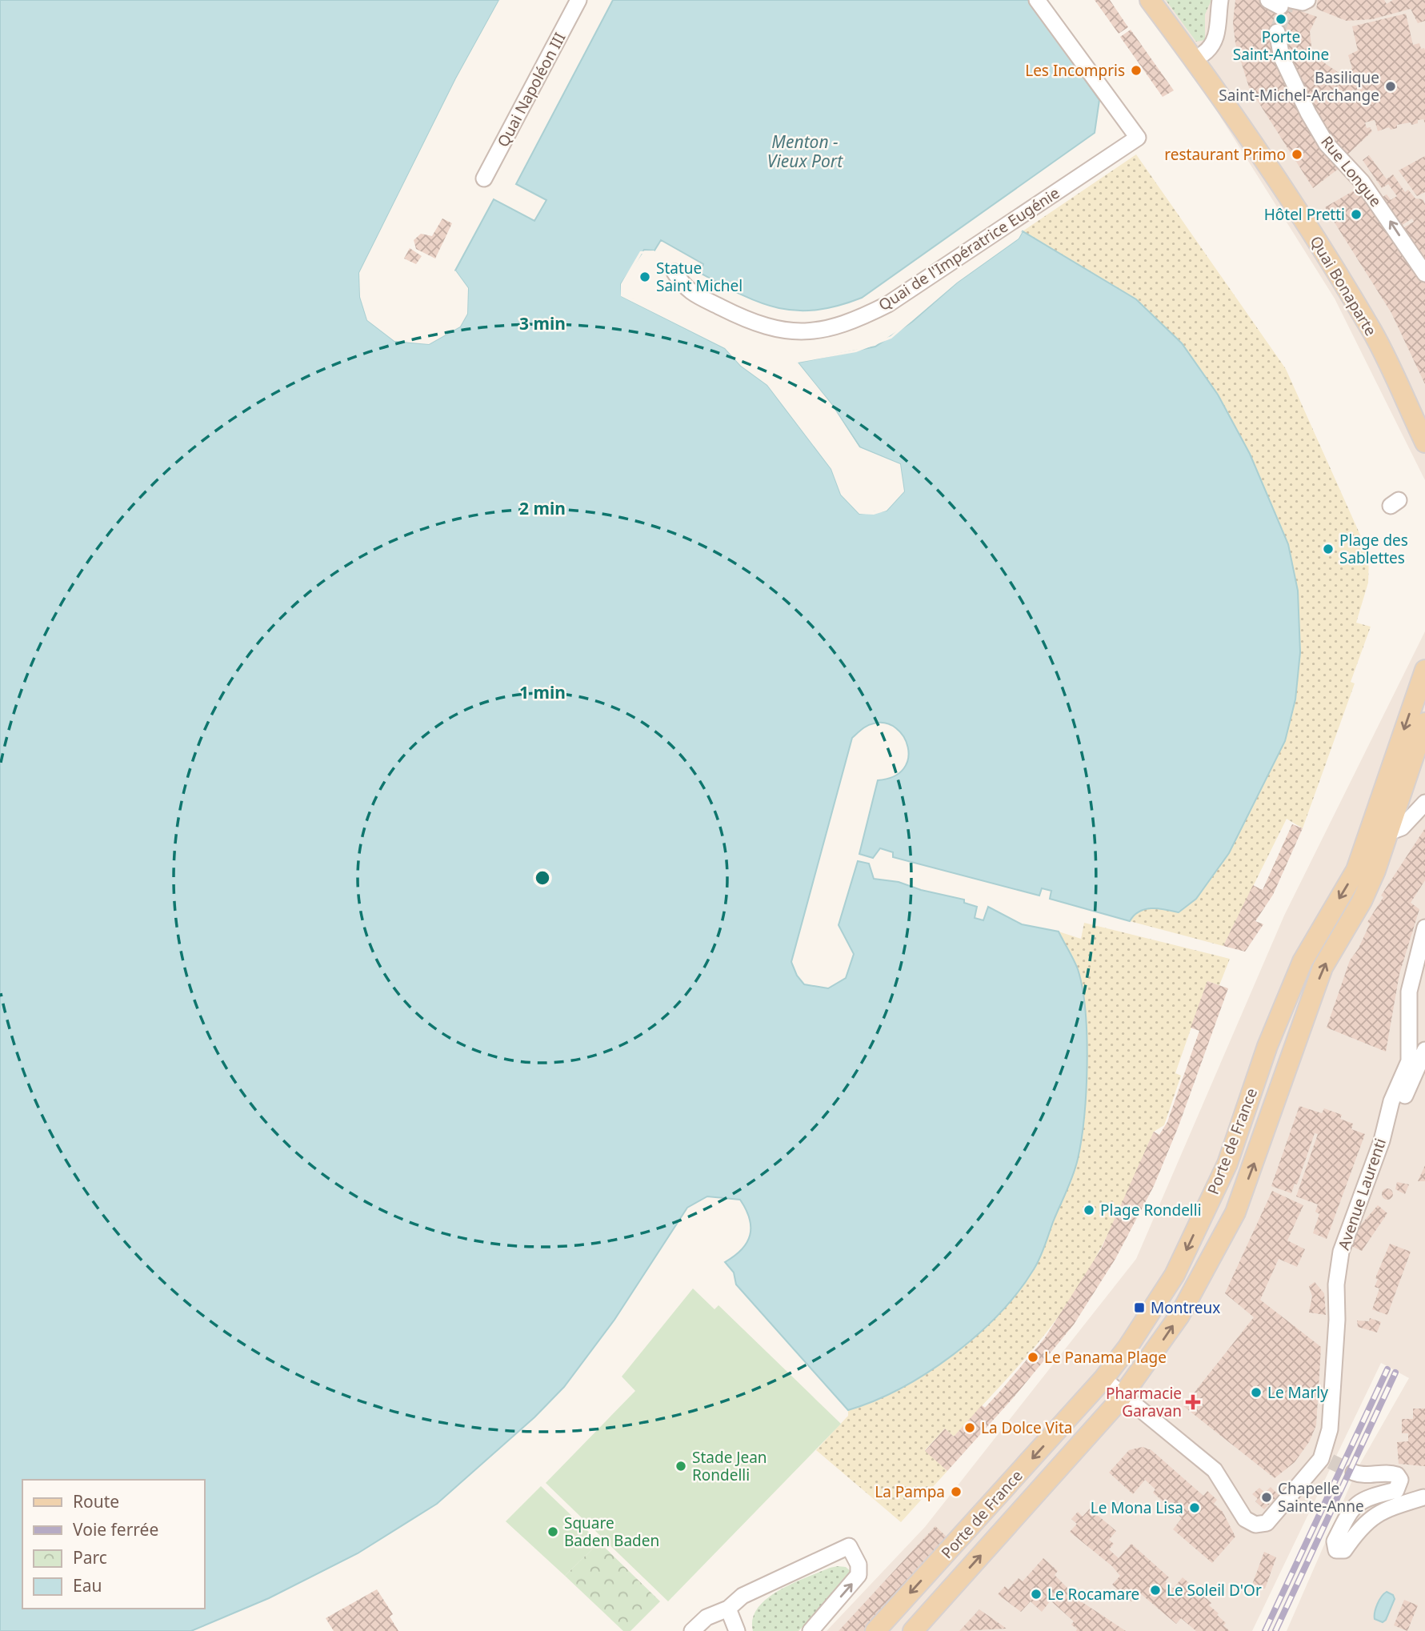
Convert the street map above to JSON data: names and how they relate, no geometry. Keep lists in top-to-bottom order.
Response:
{
  "streets": {
    "main road": ["Quai Bonaparte", "Porte de France"],
    "street": [
      "Quai Napoléon III",
      "Rue Longue",
      "Quai de l'Impératrice Eugénie",
      "Avenue Laurenti"
    ]
  },
  "crossings": [
    ["Porte de France", "Avenue Laurenti"]
  ],
  "one_way": ["Rue Longue"],
  "water": ["Menton - Vieux Port"],
  "places": {
    "other": [
      "Porte Saint-Antoine",
      "Les Incompris",
      "Basilique Saint-Michel-Archange",
      "restaurant Primo",
      "Hôtel Pretti",
      "Statue Saint Michel",
      "Plage des Sablettes",
      "Plage Rondelli",
      "Le Panama Plage",
      "Le Marly",
      "La Dolce Vita",
      "Stade Jean Rondelli",
      "La Pampa",
      "Chapelle Sainte-Anne",
      "Le Mona Lisa",
      "Square Baden Baden",
      "Le Soleil D'Or",
      "Le Rocamare"
    ],
    "transit": ["Montreux"],
    "health": ["Pharmacie Garavan"]
  },
  "legend": [
    "Route",
    "Voie ferrée",
    "Parc",
    "Eau"
  ],
  "rings": ["3 min", "2 min", "1 min"]
}
